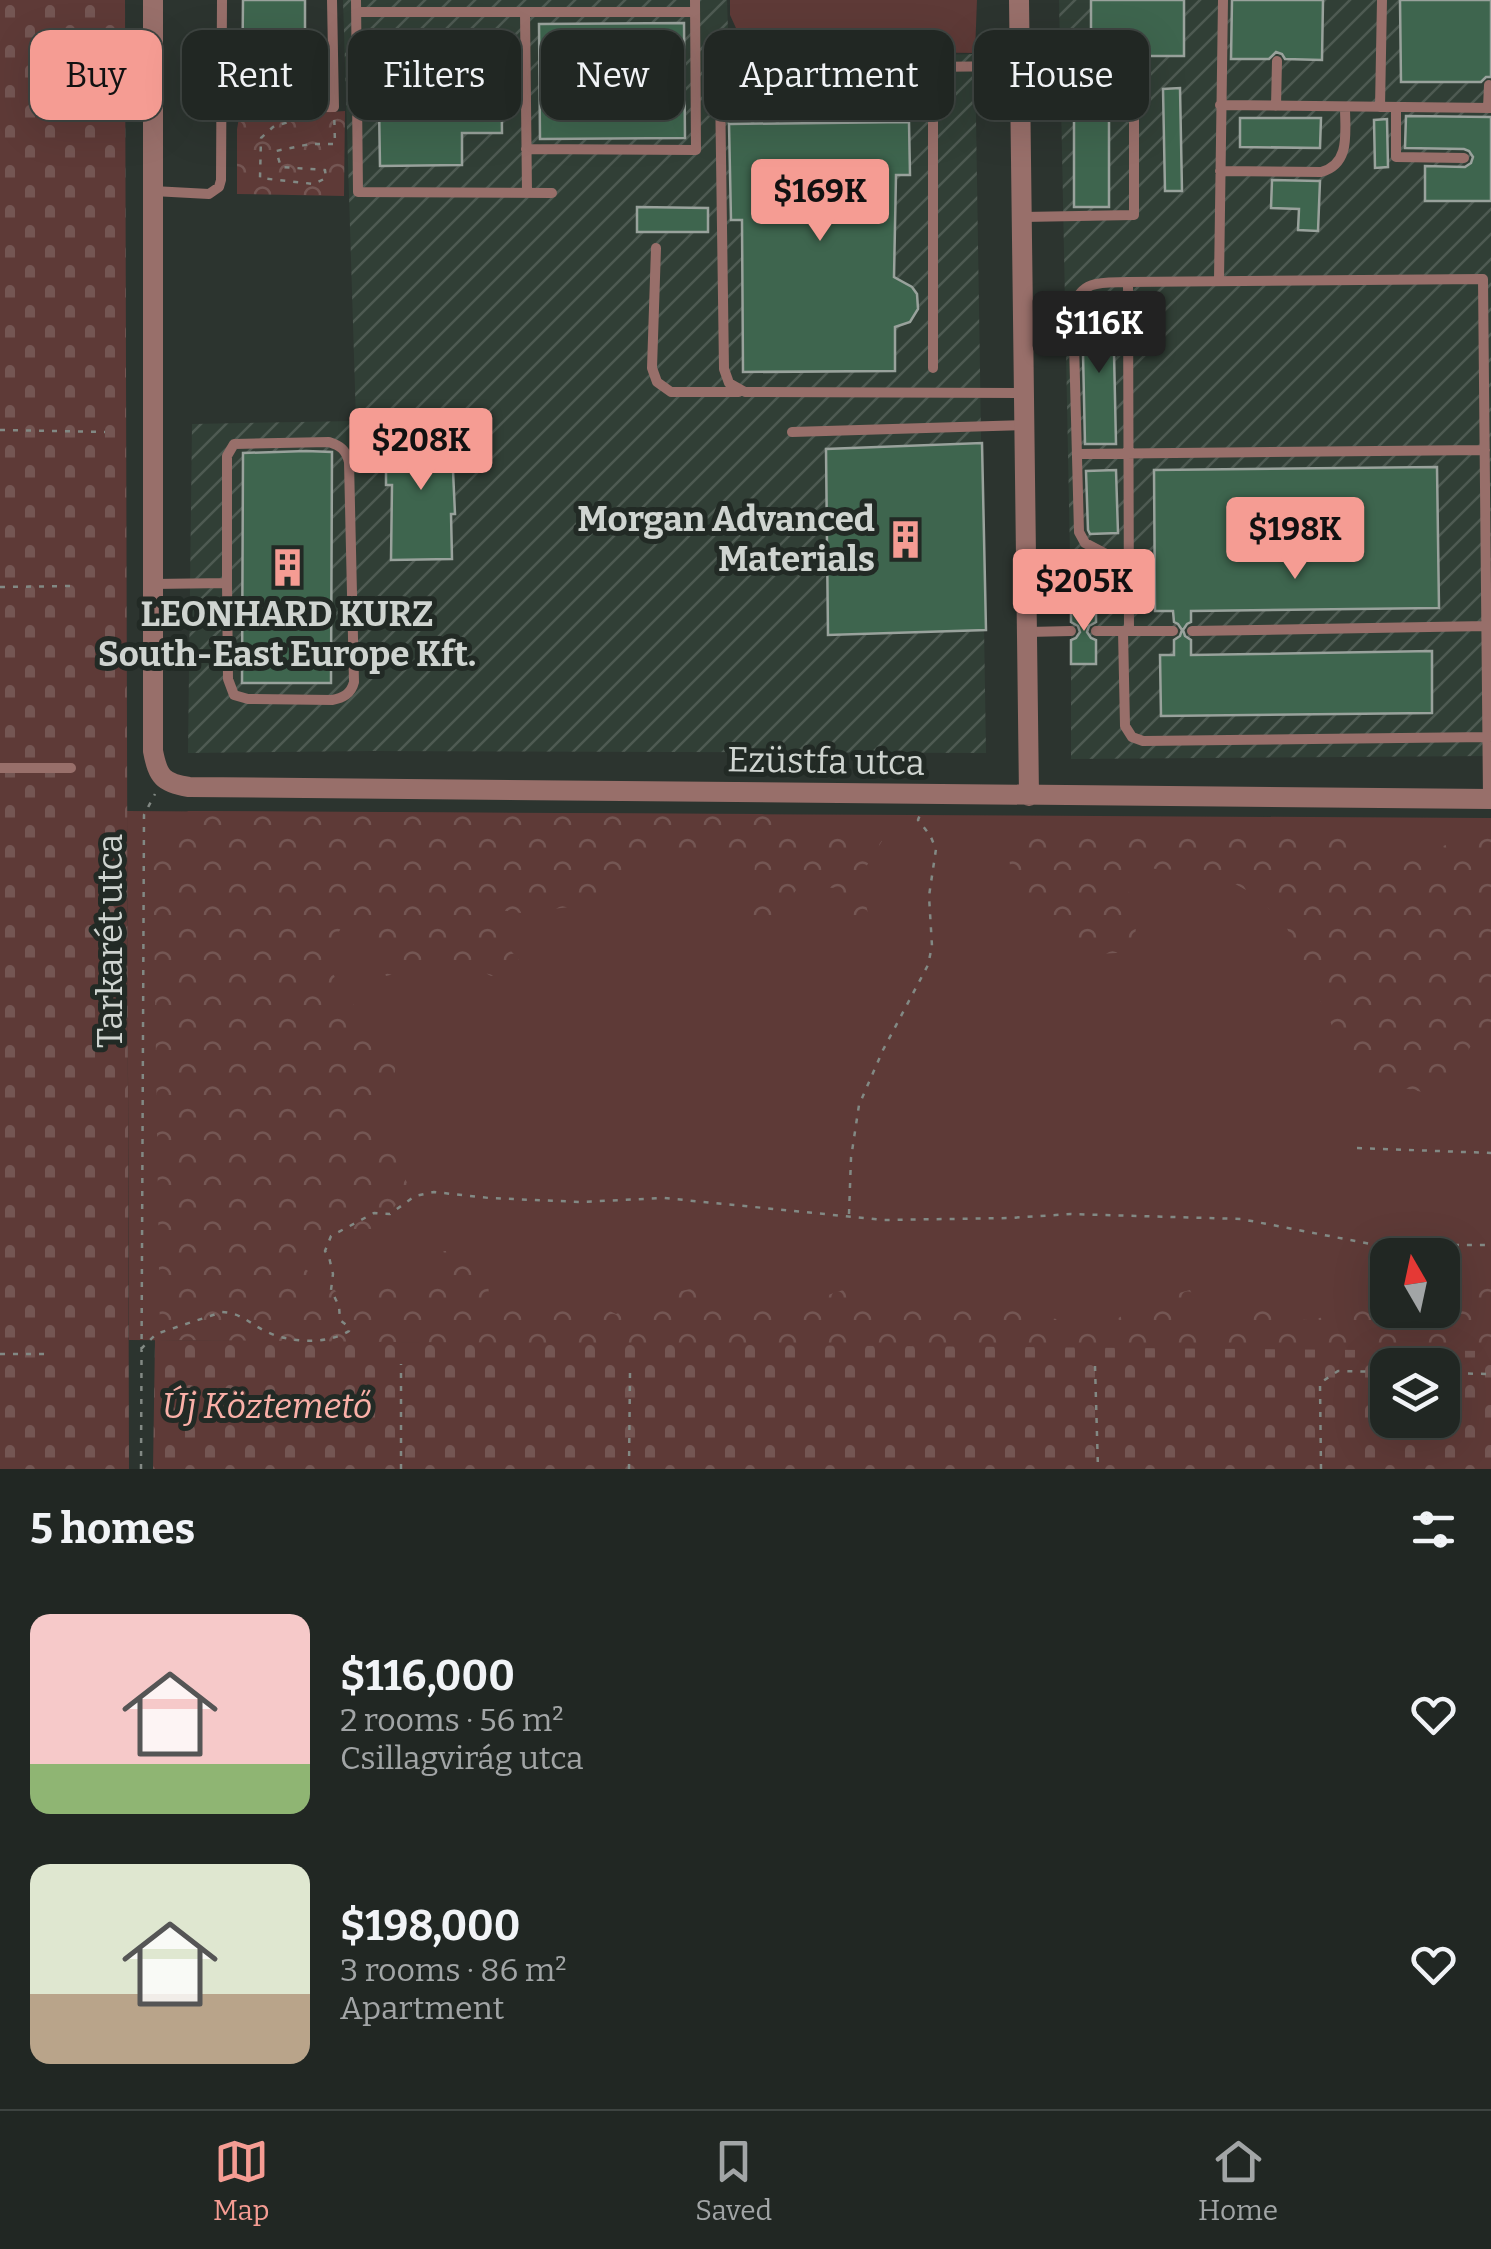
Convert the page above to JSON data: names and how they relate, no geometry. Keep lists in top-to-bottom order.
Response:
{
  "streets": {
    "street": ["Ezüstfa utca"],
    "path": ["Tarkarét utca"]
  },
  "crossings": [
    ["Ezüstfa utca", "Tarkarét utca"]
  ],
  "parks": ["Új Köztemető"],
  "places": {
    "building": ["Morgan Advanced Materials", "LEONHARD KURZ South-East Europe Kft."]
  },
  "north": "top",
  "page": {
    "chip": [
      "Buy",
      "Rent",
      "Filters",
      "New",
      "Apartment",
      "House"
    ],
    "price": [
      "$169K",
      "$116K",
      "$208K",
      "$198K",
      "$205K"
    ],
    "heading": "5 homes",
    "list": [
      {
        "name": "$116,000",
        "note": "2 rooms · 56 m² · Csillagvirág utca"
      },
      {
        "name": "$198,000",
        "note": "3 rooms · 86 m² · Apartment"
      }
    ],
    "tabs": ["Map", "Saved", "Home"]
  }
}
